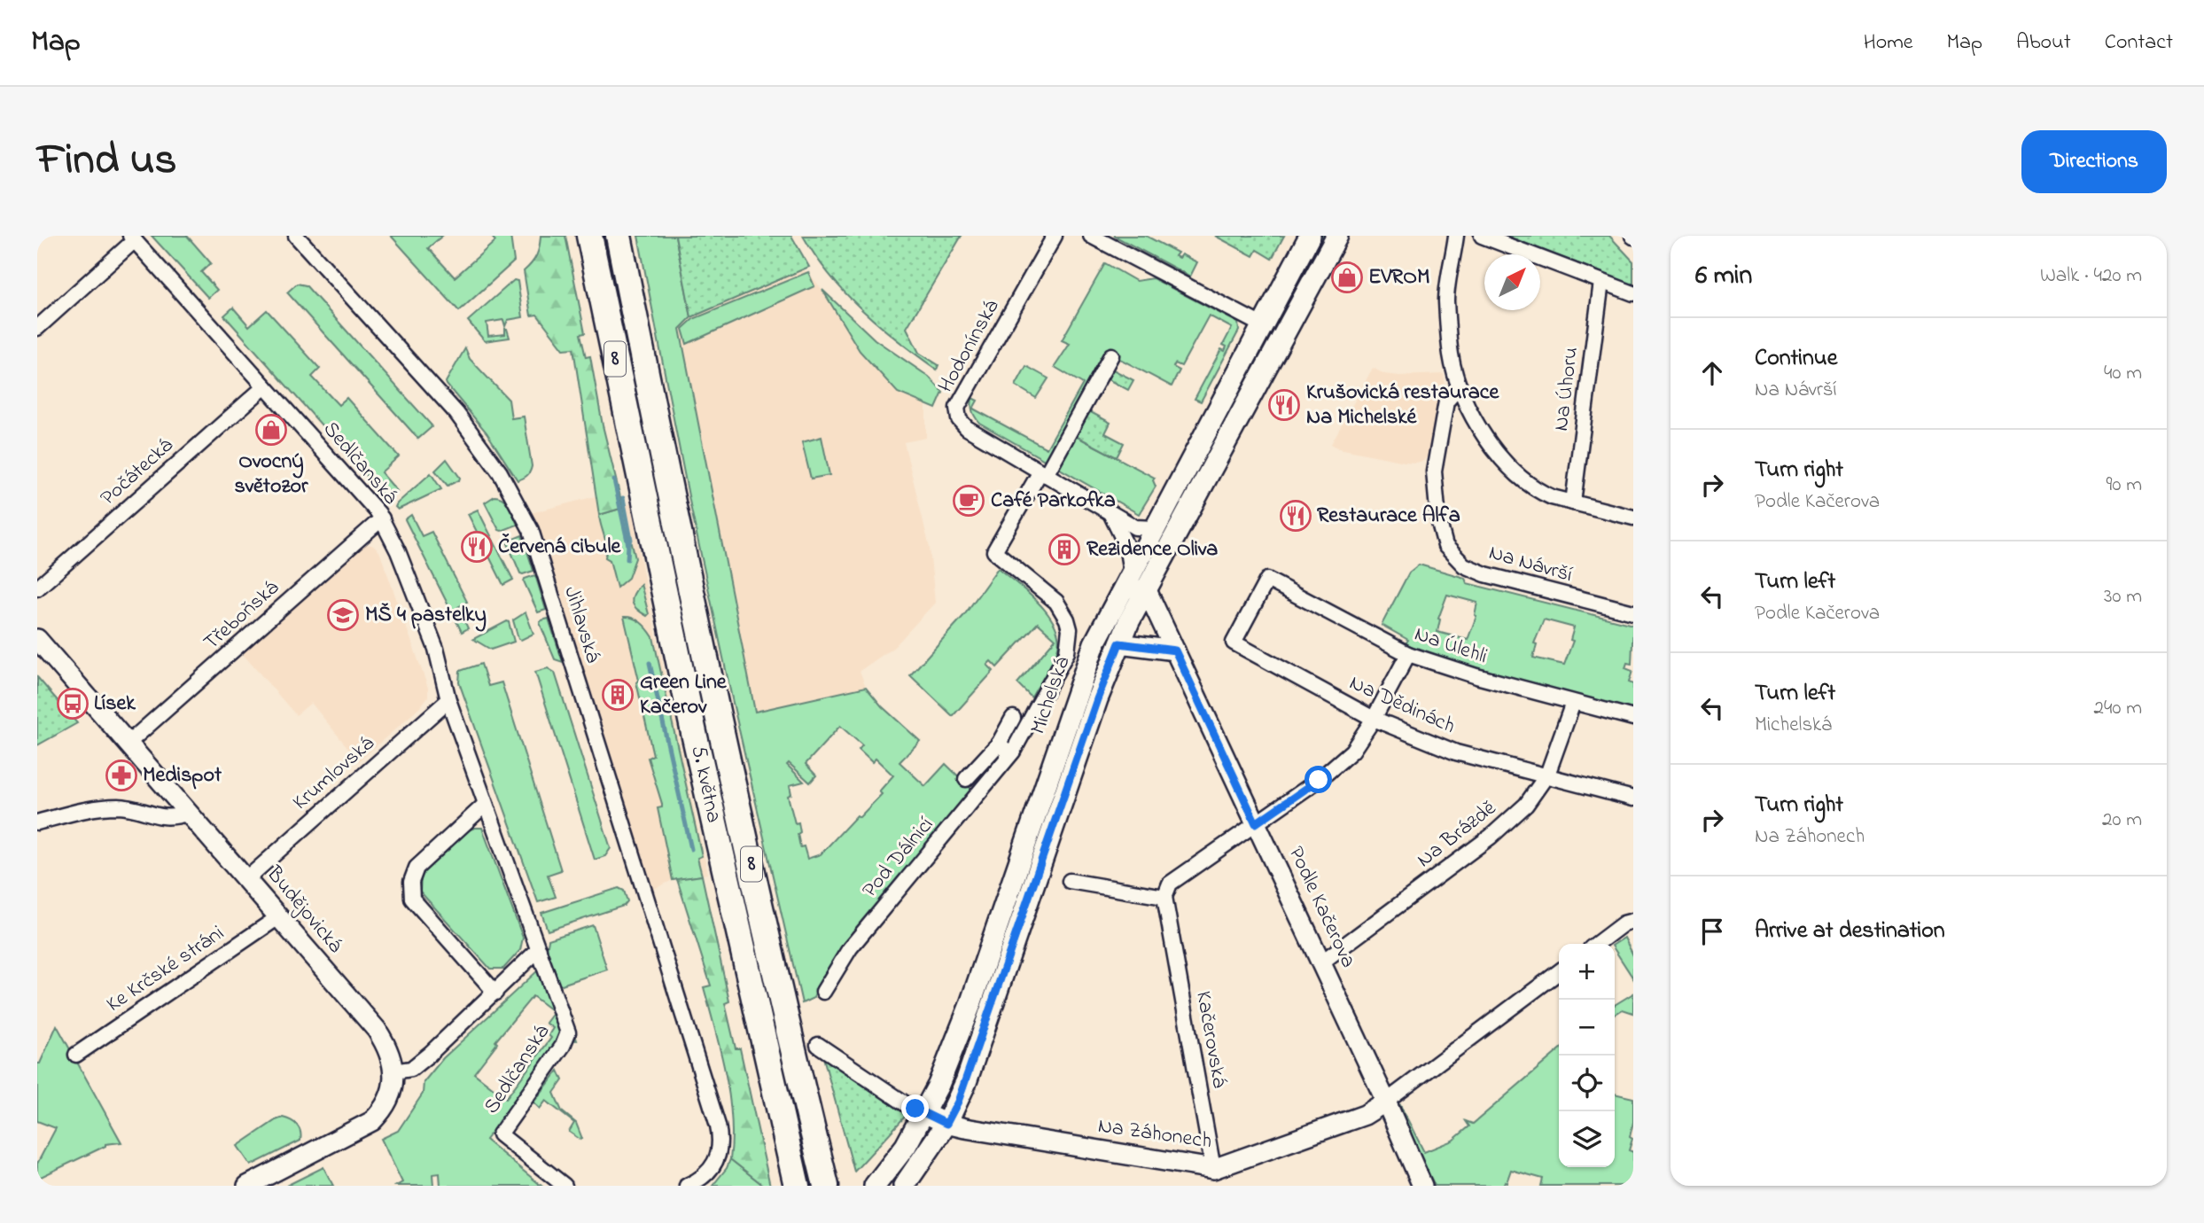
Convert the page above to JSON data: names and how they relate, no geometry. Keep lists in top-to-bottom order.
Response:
{
  "streets": {
    "highway": ["8", "5. května"],
    "main road": ["Michelská"],
    "street": [
      "Hodonínská",
      "Na Úhoru",
      "Sedlčanská",
      "Počátecká",
      "Na Návrší",
      "Třeboňská",
      "Jihlavská",
      "Na Úlehli",
      "Na Dědinách",
      "Krumlovská",
      "Na Brázdě",
      "Pod Dálnicí",
      "Podle Kačerova",
      "Budějovická",
      "Ke Krčské stráni",
      "Kačerovská",
      "Na Záhonech"
    ]
  },
  "crossings": [
    ["Hodonínská", "Michelská"],
    ["Hodonínská", "Pod Dálnicí"],
    ["Sedlčanská", "Počátecká"],
    ["Sedlčanská", "Třeboňská"],
    ["Sedlčanská", "Krumlovská"],
    ["Třeboňská", "Budějovická"],
    ["Na Úlehli", "Na Dědinách"],
    ["Na Úlehli", "Na Brázdě"],
    ["Michelská", "Podle Kačerova"],
    ["Michelská", "Na Záhonech"],
    ["Na Dědinách", "Na Brázdě"],
    ["Krumlovská", "Budějovická"],
    ["Na Brázdě", "Podle Kačerova"],
    ["Podle Kačerova", "Na Záhonech"],
    ["Budějovická", "Ke Krčské stráni"],
    ["Kačerovská", "Na Záhonech"]
  ],
  "places": {
    "shop": ["EVROM", "Ovocný světozor"],
    "restaurant": ["Krušovická restaurace Na Michelské", "Restaurace Alfa", "Červená cibule"],
    "cafe": ["Café Parkofka"],
    "building": ["Rezidence Oliva", "Green Line Kačerov"],
    "school or university": ["MŠ 4 pastelky"],
    "bus stop": ["Lísek"],
    "pharmacy": ["Medispot"]
  },
  "north": "top right",
  "page": {
    "header": "Map",
    "nav": [
      "Home",
      "Map",
      "About",
      "Contact"
    ],
    "title": "Find us",
    "buttons": "Directions",
    "heading": ["6 min", "Walk · 420 m"],
    "list": [
      ["Continue", "Na Návrší", "40 m"],
      ["Turn right", "Podle Kačerova", "90 m"],
      ["Turn left", "Podle Kačerova", "30 m"],
      ["Turn left", "Michelská", "240 m"],
      ["Turn right", "Na Záhonech", "20 m"],
      "Arrive at destination"
    ],
    "map_buttons": ["+", "−"]
  }
}
